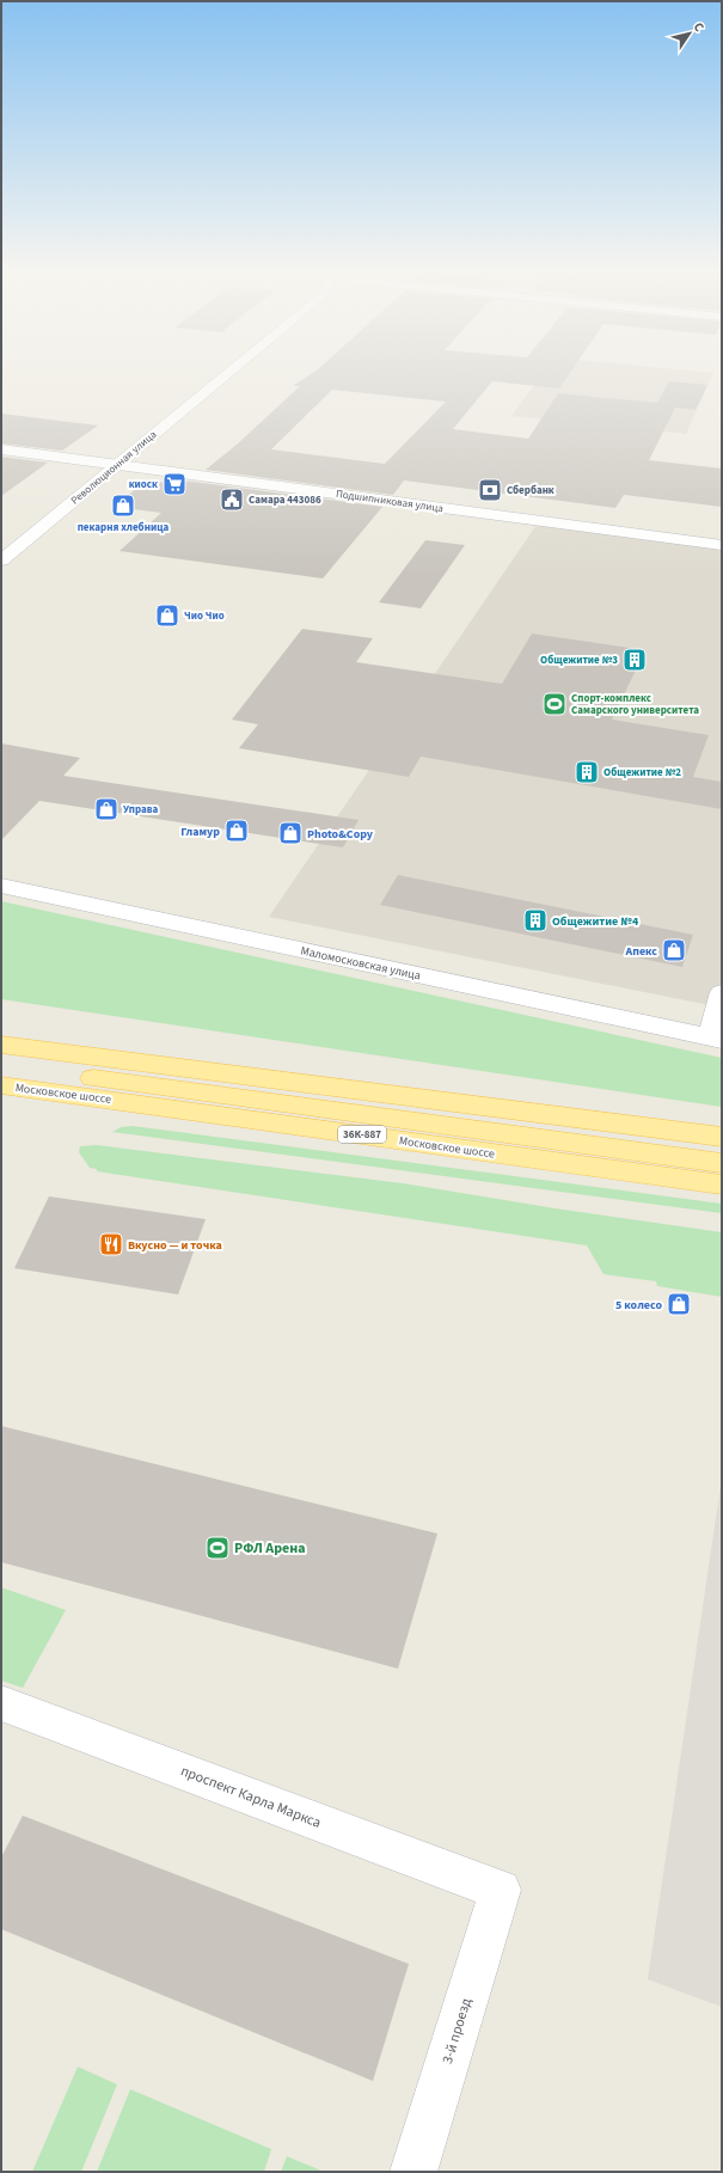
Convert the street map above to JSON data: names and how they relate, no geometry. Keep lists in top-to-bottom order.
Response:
{
  "streets": {
    "main road": ["Московское шоссе", "36К-887"],
    "street": [
      "Революционная улица",
      "Подшипниковая улица",
      "Маломосковская улица",
      "проспект Карла Маркса",
      "3-й проезд"
    ]
  },
  "crossings": [
    ["Революционная улица", "Подшипниковая улица"],
    ["проспект Карла Маркса", "3-й проезд"]
  ],
  "places": {
    "supermarket": ["киоск"],
    "bank": ["Сбербанк"],
    "public building": ["Самара 443086"],
    "shop": [
      "пекарня хлебница",
      "Чио Чио",
      "Управа",
      "Гламур",
      "Photo&Copy",
      "Апекс",
      "5 колесо"
    ],
    "building": ["Общежитие №3", "Общежитие №2", "Общежитие №4"],
    "sports": ["Спорт-комплекс Самарского университета", "РФЛ Арена"],
    "restaurant": ["Вкусно — и точка"]
  },
  "north": "top right"
}
